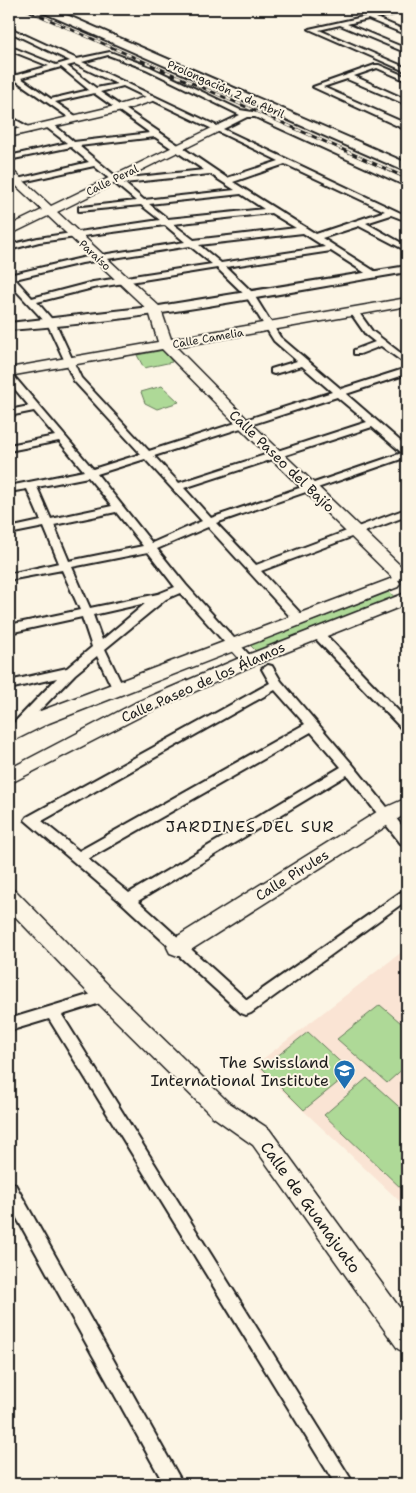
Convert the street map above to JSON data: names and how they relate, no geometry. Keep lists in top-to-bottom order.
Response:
{
  "streets": {
    "main road": [
      "Prolongación 2 de Abril",
      "Calle Peral",
      "Paraíso",
      "Calle Camelia",
      "Calle Paseo del Bajío",
      "Calle Paseo de los Álamos",
      "Calle Pirules",
      "Calle de Guanajuato"
    ]
  },
  "crossings": [
    ["Calle Peral", "Paraíso"],
    ["Calle Camelia", "Calle Paseo del Bajío"],
    ["Calle Paseo del Bajío", "Calle Paseo de los Álamos"]
  ],
  "districts": ["JARDINES DEL SUR"],
  "places": {
    "school or university": ["The Swissland International Institute"]
  }
}
